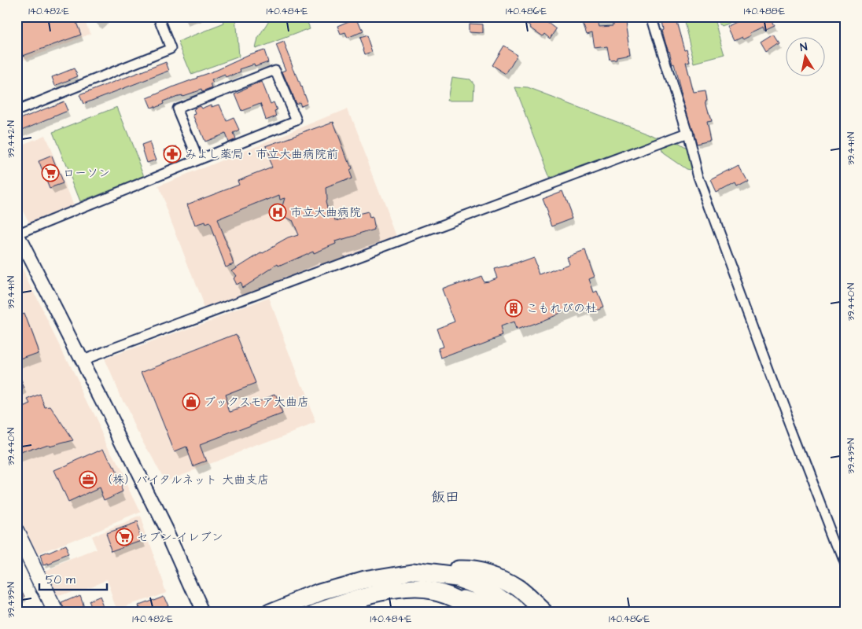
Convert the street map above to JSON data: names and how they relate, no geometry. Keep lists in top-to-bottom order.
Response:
{
  "districts": ["飯田"],
  "places": {
    "pharmacy": ["みよし薬局・市立大曲病院前"],
    "supermarket": ["ローソン", "セブン-イレブン"],
    "hospital": ["市立大曲病院"],
    "building": ["こもれびの杜"],
    "shop": ["ブックスモア大曲店"],
    "office": ["（株）バイタルネット 大曲支店"]
  },
  "scale_bar": "50 m",
  "north": "top",
  "coordinates": [
    "140.482°E",
    "140.484°E",
    "140.486°E",
    "140.488°E",
    "39.442°N",
    "39.441°N",
    "39.440°N",
    "39.439°N"
  ]
}
